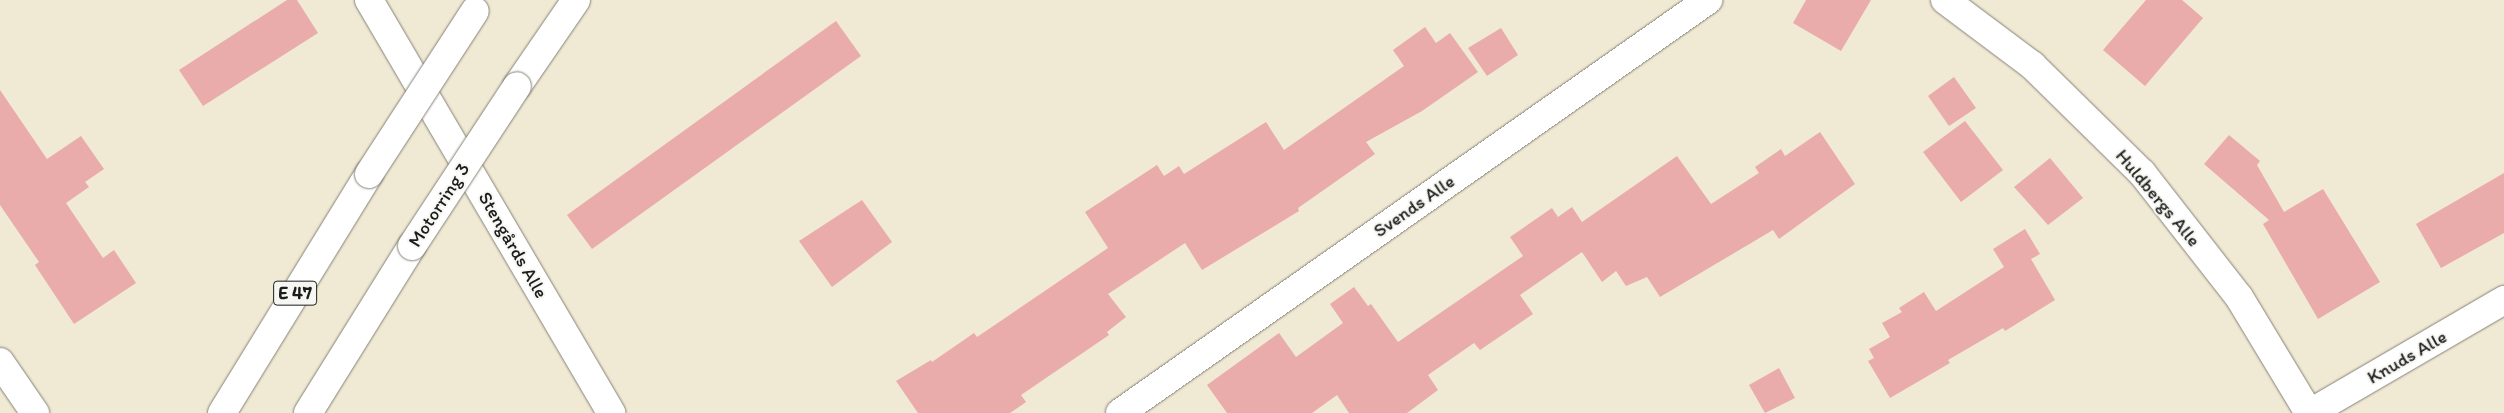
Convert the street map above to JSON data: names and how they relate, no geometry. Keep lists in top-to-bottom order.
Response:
{
  "streets": {
    "main road": [
      "Huldbergs Alle",
      "Motorring 3",
      "Svends Alle",
      "Stengårds Alle",
      "E 47",
      "Knuds Alle"
    ]
  },
  "crossings": [
    ["Huldbergs Alle", "Knuds Alle"]
  ]
}
